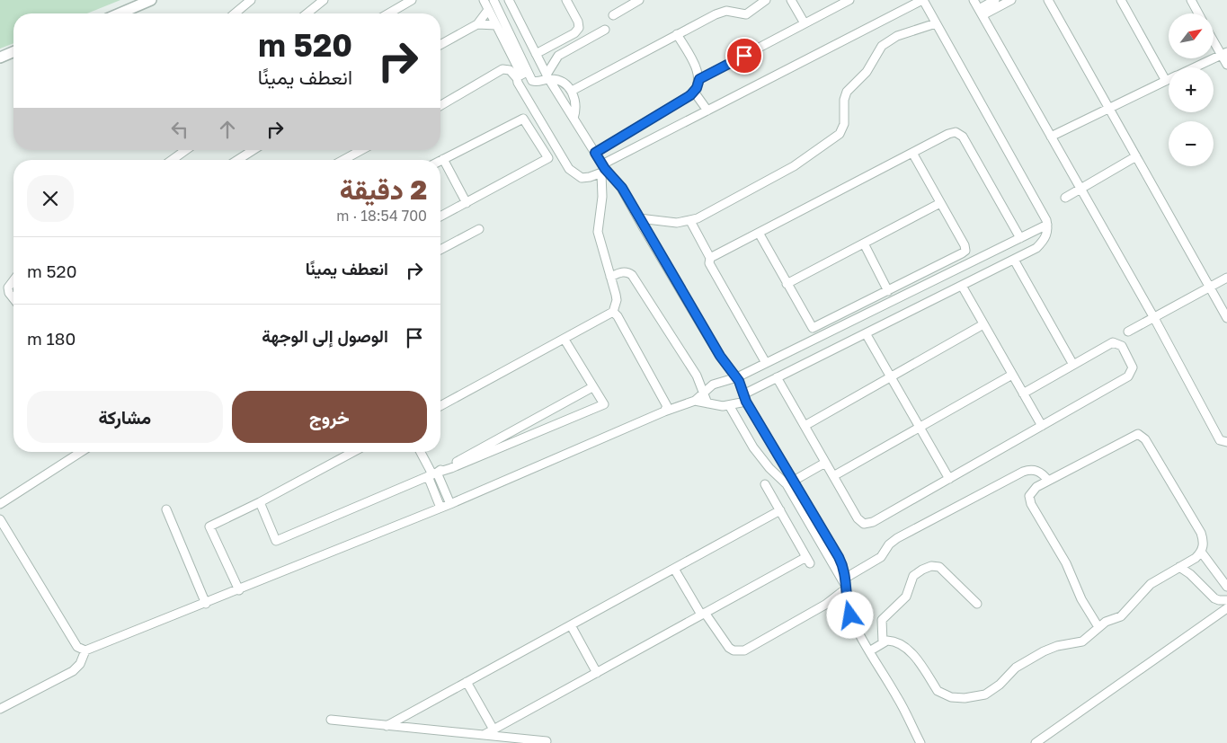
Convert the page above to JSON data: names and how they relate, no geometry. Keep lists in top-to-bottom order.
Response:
{
  "north": "top right",
  "page": {
    "map_buttons": ["+", "−"],
    "turn": ["520 m", "انعطف يمينًا"],
    "heading": ["2 دقيقة", "700 m · 18:54"],
    "list": [
      {
        "name": "انعطف يمينًا",
        "value": "520 m"
      },
      {
        "name": "الوصول إلى الوجهة",
        "value": "180 m"
      }
    ],
    "buttons": ["خروج", "مشاركة"]
  }
}
